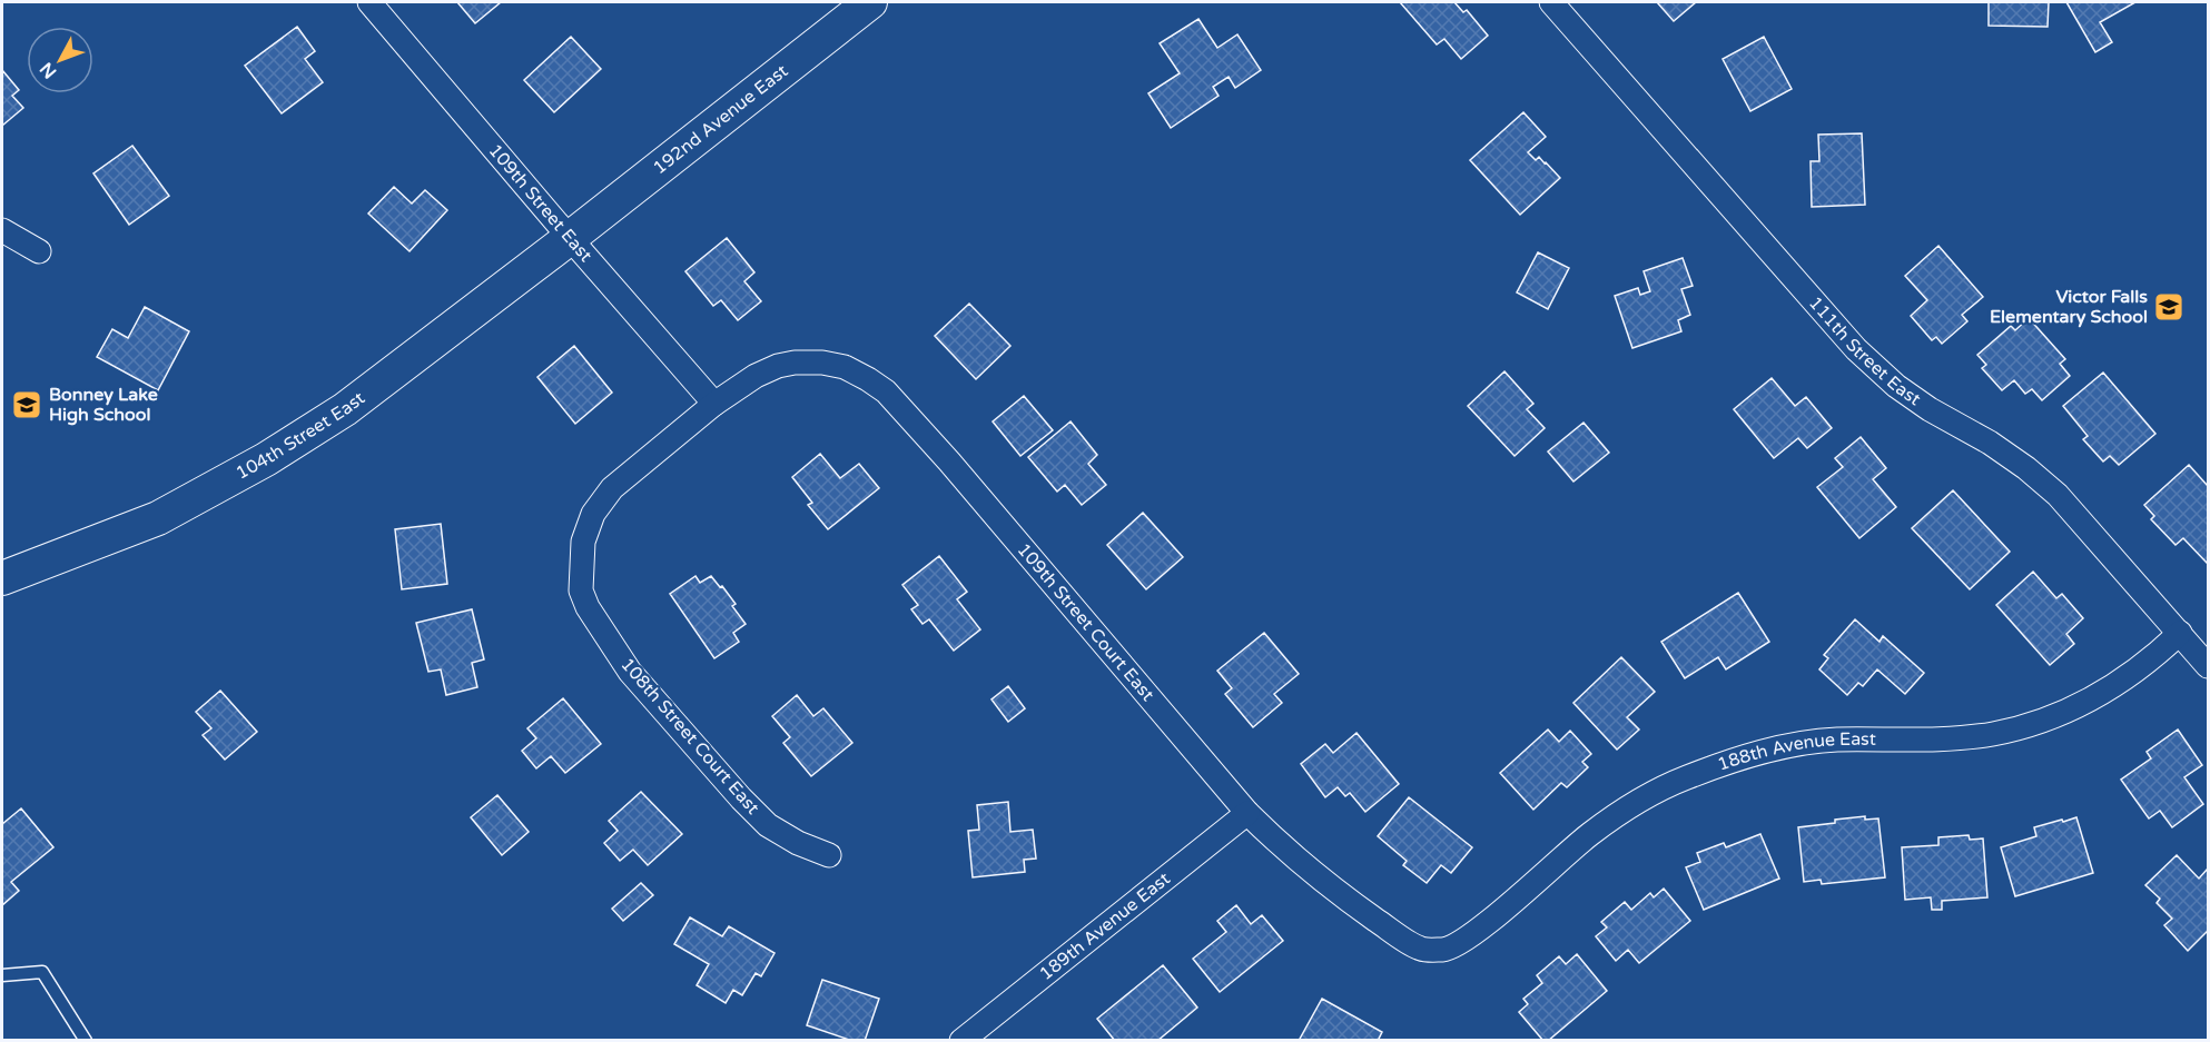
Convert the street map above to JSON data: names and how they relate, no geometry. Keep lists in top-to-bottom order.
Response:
{
  "streets": {
    "street": [
      "192nd Avenue East",
      "109th Street East",
      "111th Street East",
      "104th Street East",
      "109th Street Court East",
      "108th Street Court East",
      "188th Avenue East",
      "189th Avenue East"
    ]
  },
  "crossings": [
    ["192nd Avenue East", "109th Street East"],
    ["192nd Avenue East", "104th Street East"],
    ["109th Street East", "104th Street East"],
    ["109th Street East", "109th Street Court East"],
    ["109th Street East", "108th Street Court East"],
    ["111th Street East", "188th Avenue East"],
    ["109th Street Court East", "108th Street Court East"],
    ["109th Street Court East", "188th Avenue East"],
    ["109th Street Court East", "189th Avenue East"]
  ],
  "places": {
    "school or university": ["Victor Falls Elementary School", "Bonney Lake High School"]
  },
  "north": "bottom left"
}
